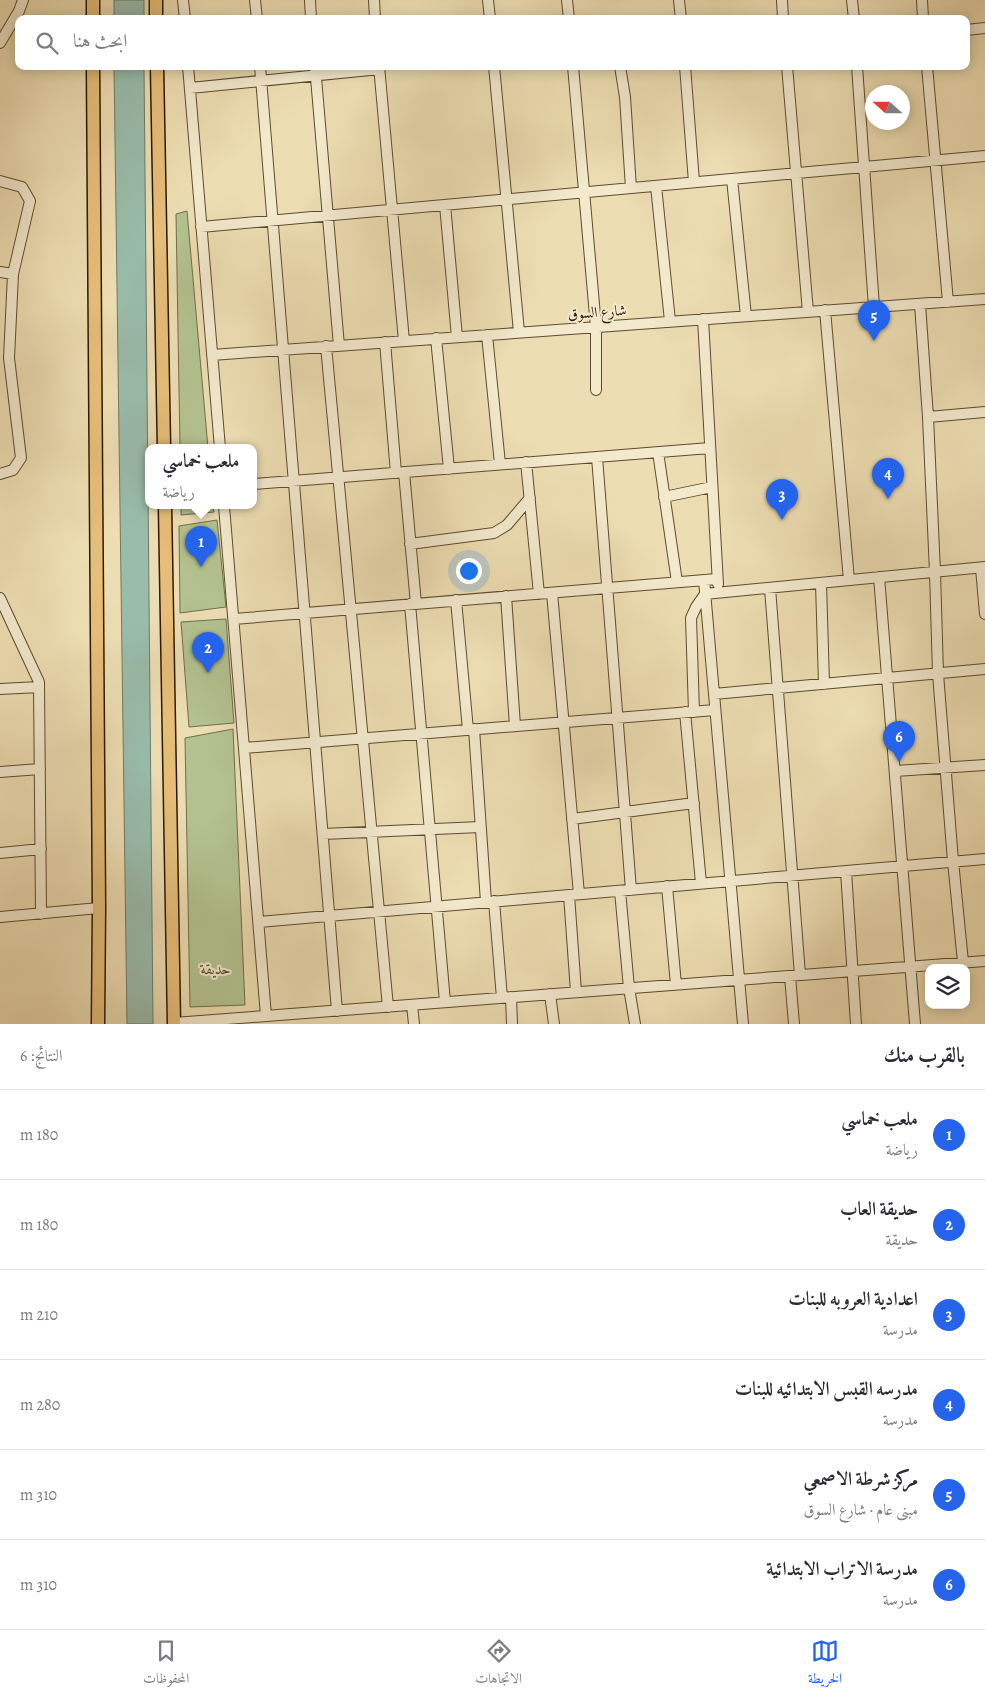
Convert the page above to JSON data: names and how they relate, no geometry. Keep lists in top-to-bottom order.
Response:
{
  "streets": {
    "street": ["شارع السوق"]
  },
  "parks": ["حديقة"],
  "north": "left",
  "page": {
    "search": "ابحث هنا",
    "pins": [
      "5",
      "4",
      "3",
      "1",
      "2",
      "6"
    ],
    "popup": ["ملعب خماسي", "رياضة"],
    "heading": ["بالقرب منك", "النتائج: 6"],
    "list": [
      {
        "mark": "1",
        "name": "ملعب خماسي",
        "note": "رياضة",
        "value": "180 m"
      },
      {
        "mark": "2",
        "name": "حديقة العاب",
        "note": "حديقة",
        "value": "180 m"
      },
      {
        "mark": "3",
        "name": "اعدادية العروبه للبنات",
        "note": "مدرسة",
        "value": "210 m"
      },
      {
        "mark": "4",
        "name": "مدرسه القبس الابتدائيه للبنات",
        "note": "مدرسة",
        "value": "280 m"
      },
      {
        "mark": "5",
        "name": "مركز شرطة الاصمعي",
        "note": "مبنى عام · شارع السوق",
        "value": "310 m"
      },
      {
        "mark": "6",
        "name": "مدرسة الاتراب الابتدائية",
        "note": "مدرسة",
        "value": "310 m"
      }
    ],
    "nav": ["الخريطة", "الاتجاهات", "المحفوظات"]
  }
}
